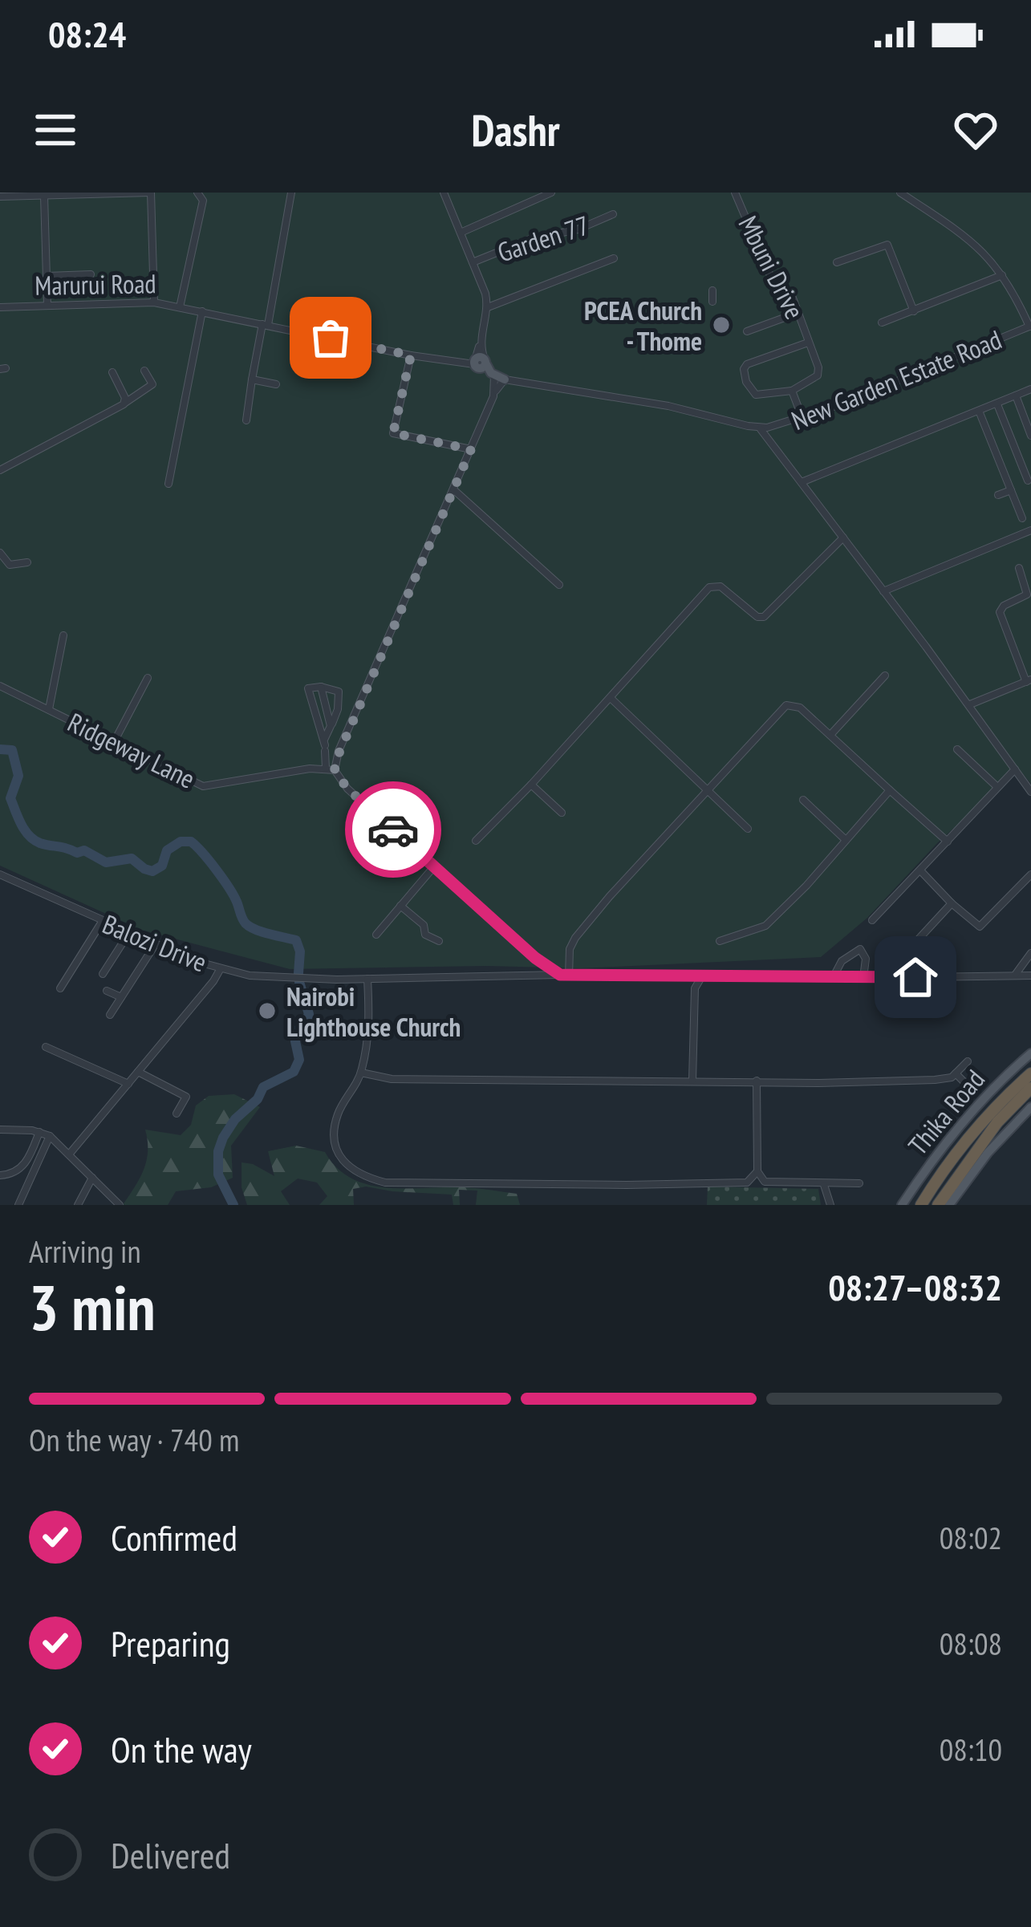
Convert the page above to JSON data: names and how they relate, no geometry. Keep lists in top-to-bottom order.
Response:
{
  "streets": {
    "highway": ["Thika Road"],
    "street": [
      "Garden 77",
      "Mbuni Drive",
      "Marurui Road",
      "New Garden Estate Road",
      "Ridgeway Lane",
      "Balozi Drive"
    ]
  },
  "places": ["PCEA Church - Thome", "Nairobi Lighthouse Church"],
  "page": {
    "status": "08:24",
    "header": "Dashr",
    "heading": ["3 min", "Arriving in", "08:27–08:32"],
    "bar": "On the way · 740 m",
    "list": [
      ["Confirmed", "08:02"],
      ["Preparing", "08:08"],
      ["On the way", "08:10"],
      "Delivered"
    ]
  }
}
